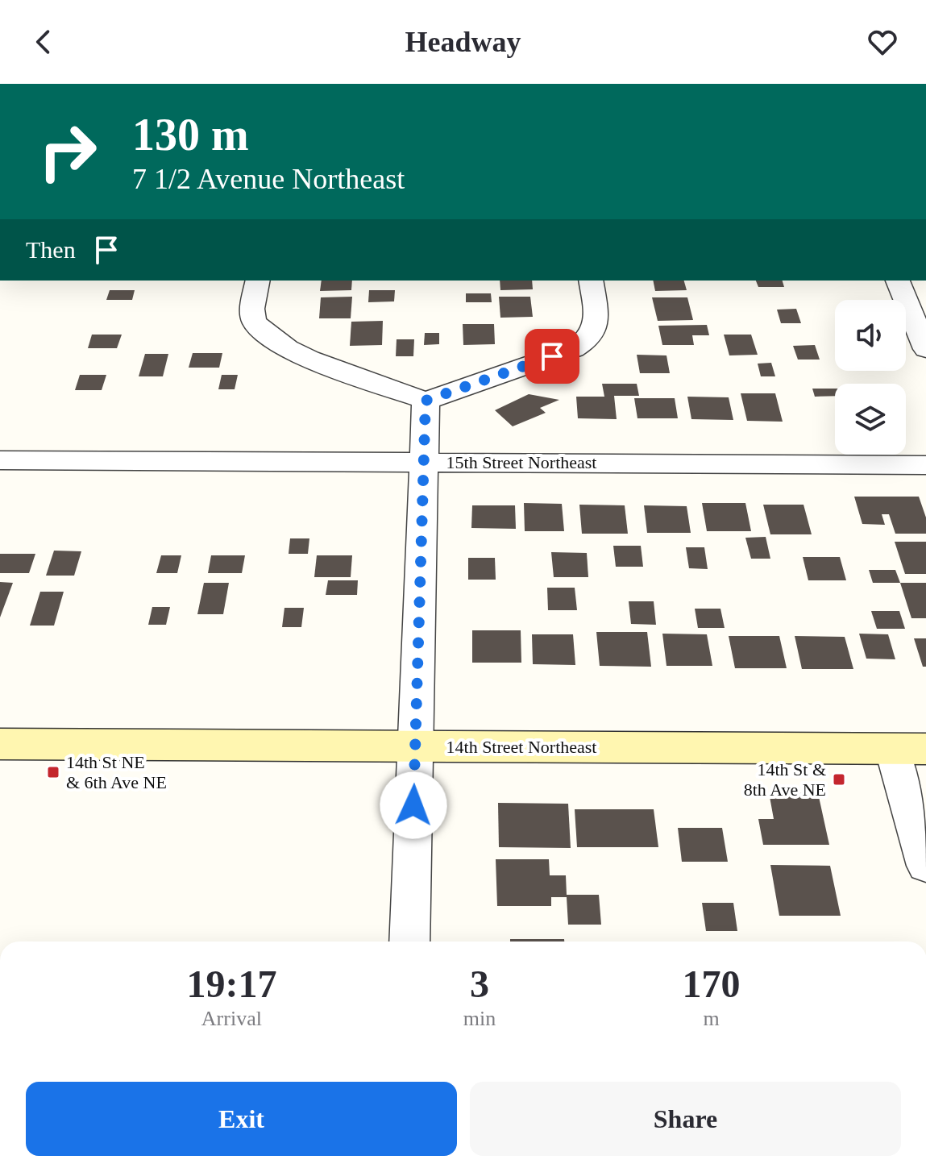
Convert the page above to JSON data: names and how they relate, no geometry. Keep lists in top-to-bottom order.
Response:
{
  "streets": {
    "main road": ["14th Street Northeast"],
    "street": ["15th Street Northeast"]
  },
  "places": {
    "transit": ["14th St NE & 6th Ave NE", "14th St & 8th Ave NE"]
  },
  "page": {
    "header": "Headway",
    "turn": ["130 m", "7 1/2 Avenue Northeast"],
    "then": "Then",
    "eta": [
      "19:17",
      "Arrival",
      "3",
      "min",
      "170",
      "m"
    ],
    "buttons": ["Exit", "Share"]
  }
}
